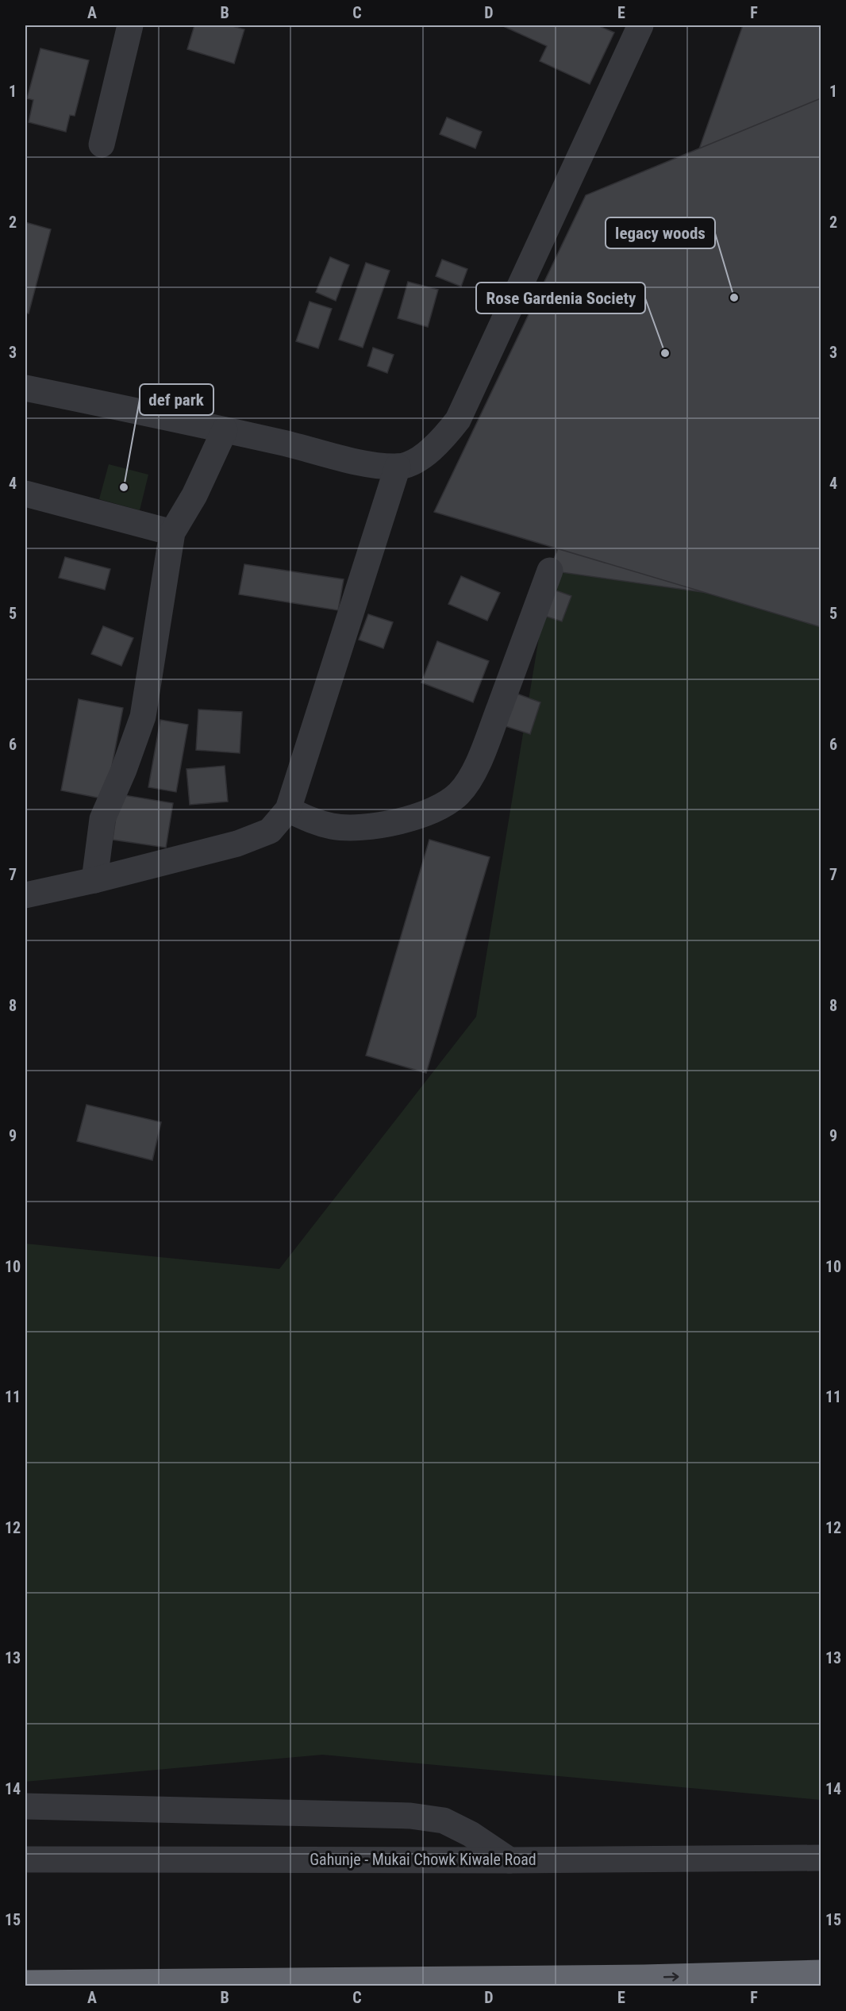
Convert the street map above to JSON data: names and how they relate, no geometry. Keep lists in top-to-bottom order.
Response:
{
  "streets": {
    "street": ["Gahunje - Mukai Chowk Kiwale Road"]
  },
  "places": ["legacy woods", "Rose Gardenia Society", "def park"],
  "grid": {
    "columns": [
      "A",
      "B",
      "C",
      "D",
      "E",
      "F"
    ],
    "rows": [
      "1",
      "2",
      "3",
      "4",
      "5",
      "6",
      "7",
      "8",
      "9",
      "10",
      "11",
      "12",
      "13",
      "14",
      "15"
    ]
  }
}
